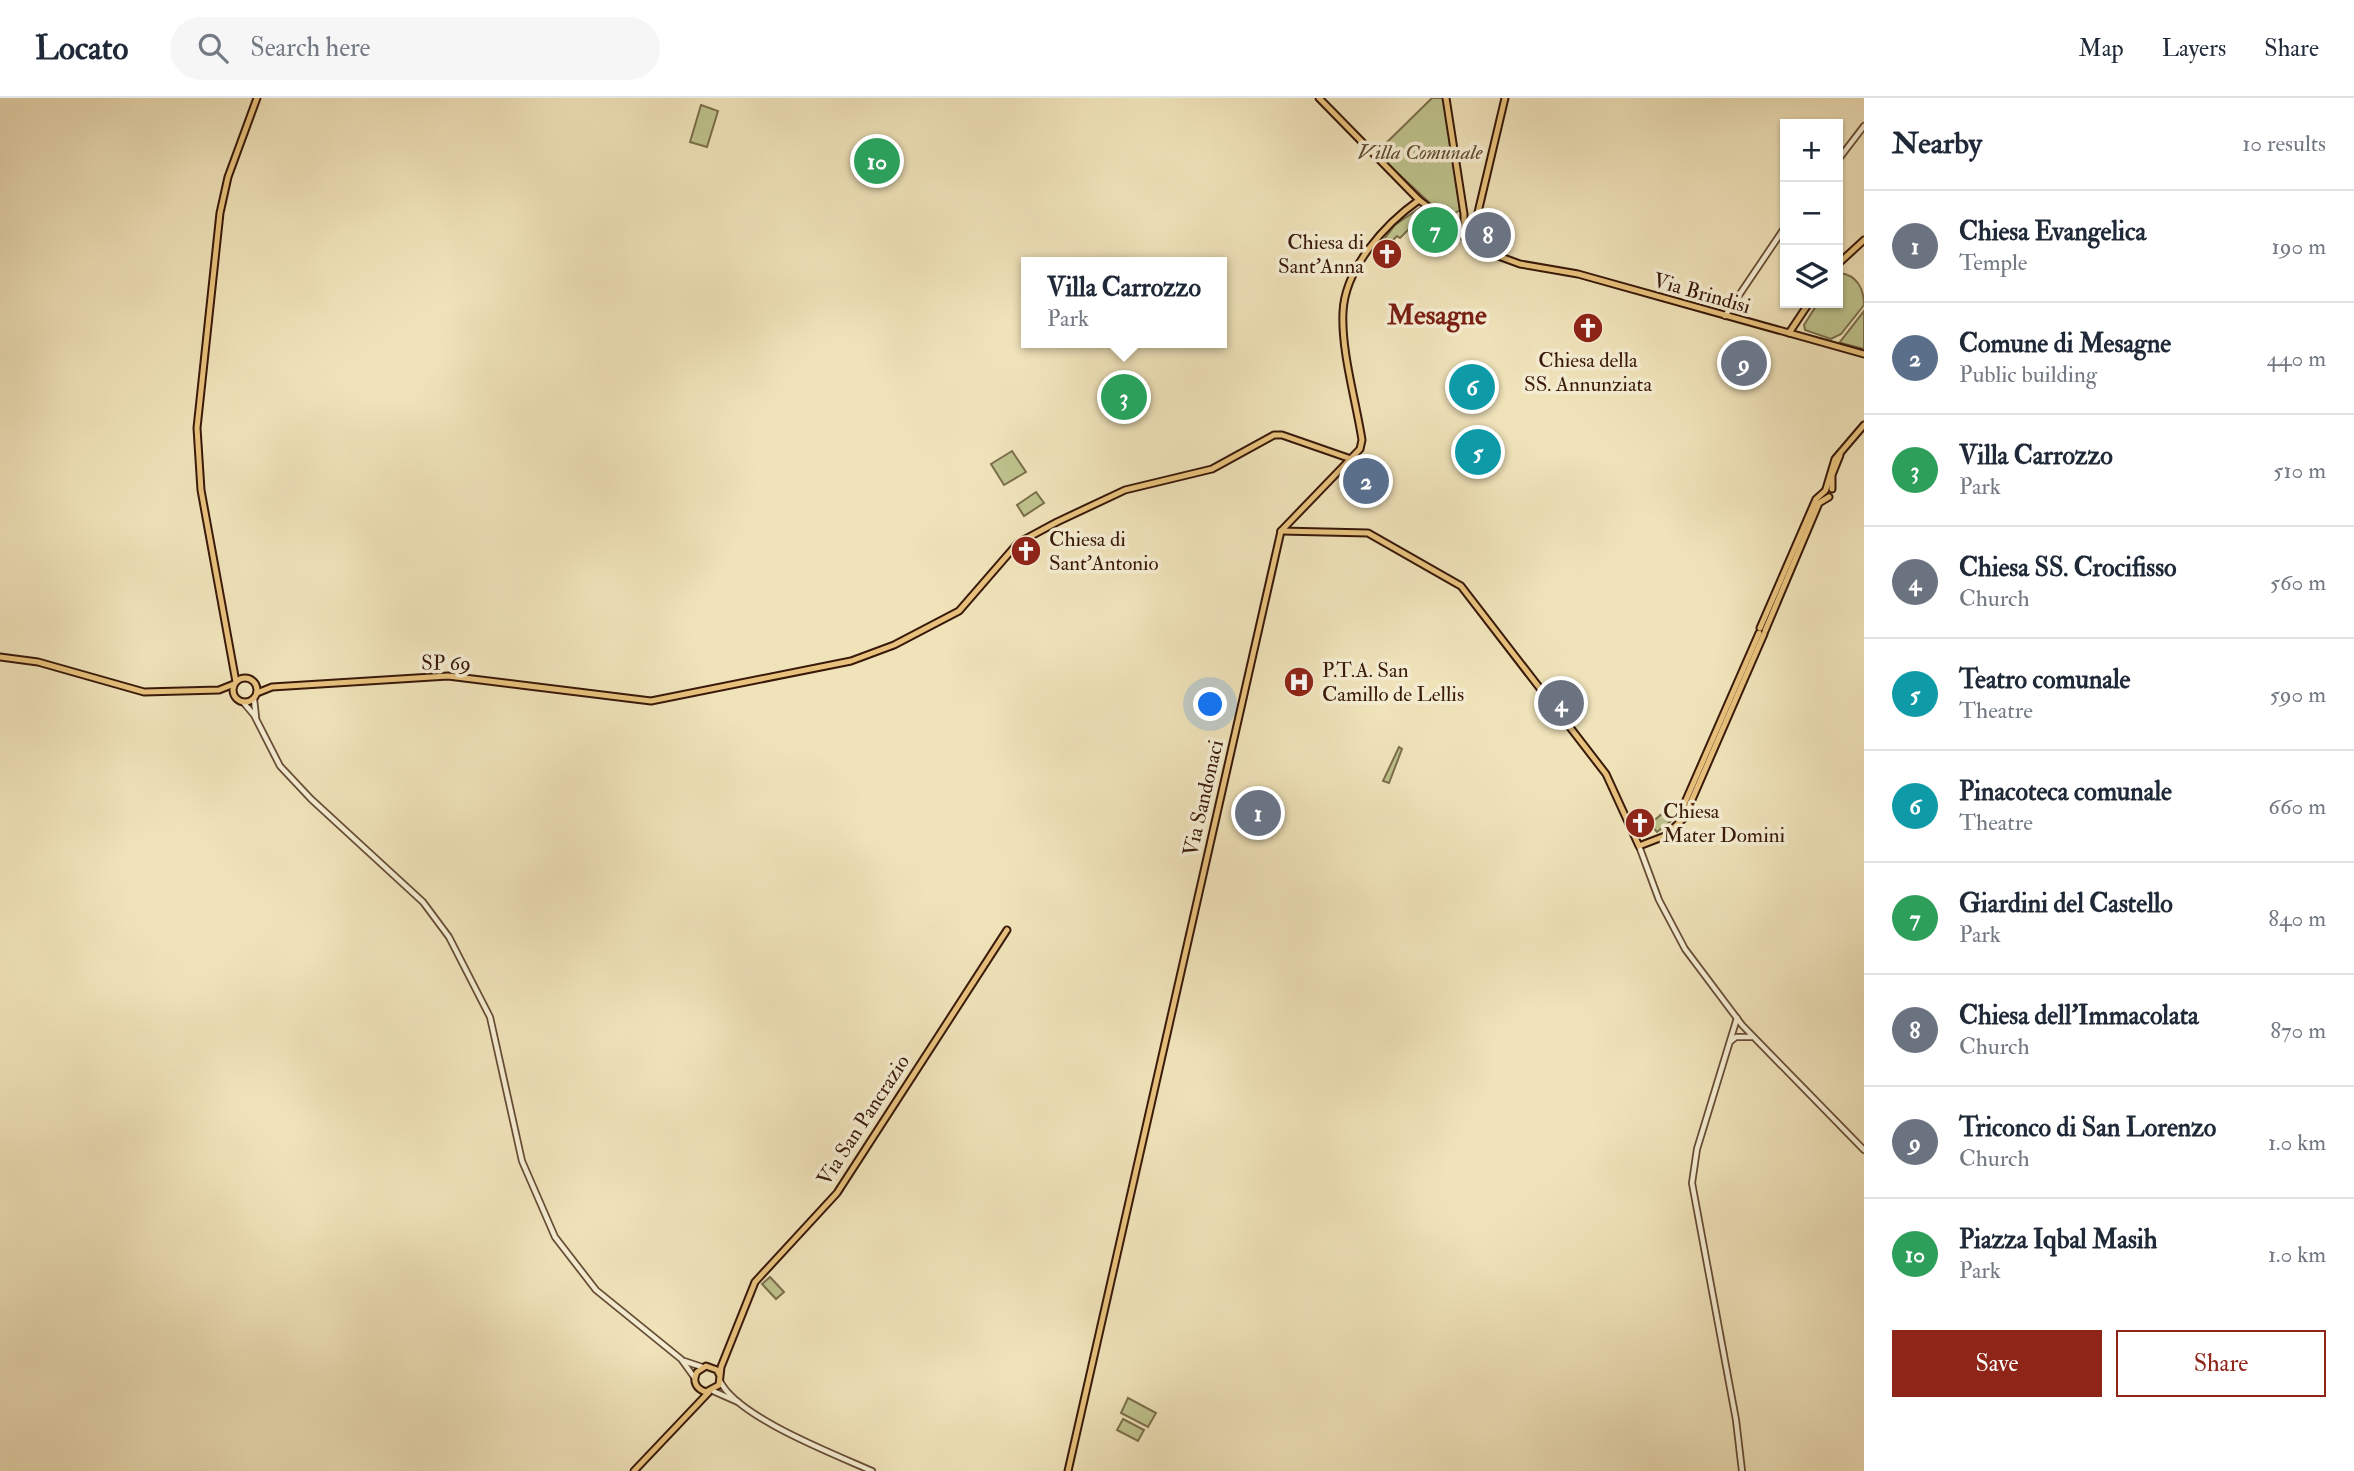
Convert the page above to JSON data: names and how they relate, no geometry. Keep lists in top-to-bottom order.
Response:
{
  "streets": {
    "main road": [
      "Via Brindisi",
      "SP 69",
      "Via Sandonaci",
      "Via San Pancrazio"
    ]
  },
  "districts": ["Mesagne"],
  "parks": ["Villa Comunale"],
  "places": {
    "church": [
      "Chiesa di Sant'Anna",
      "Chiesa della SS. Annunziata",
      "Chiesa di Sant'Antonio",
      "Chiesa Mater Domini"
    ],
    "hospital": ["P.T.A. San Camillo de Lellis"]
  },
  "page": {
    "header": "Locato",
    "search": "Search here",
    "nav": ["Map", "Layers", "Share"],
    "heading": ["Nearby", "10 results"],
    "map_buttons": ["+", "−"],
    "pins": [
      "10",
      "7",
      "8",
      "9",
      "6",
      "3",
      "5",
      "2",
      "4",
      "1"
    ],
    "list": [
      {
        "mark": "1",
        "name": "Chiesa Evangelica",
        "note": "Temple",
        "value": "190 m"
      },
      {
        "mark": "2",
        "name": "Comune di Mesagne",
        "note": "Public building",
        "value": "440 m"
      },
      {
        "mark": "3",
        "name": "Villa Carrozzo",
        "note": "Park",
        "value": "510 m"
      },
      {
        "mark": "4",
        "name": "Chiesa SS. Crocifisso",
        "note": "Church",
        "value": "560 m"
      },
      {
        "mark": "5",
        "name": "Teatro comunale",
        "note": "Theatre",
        "value": "590 m"
      },
      {
        "mark": "6",
        "name": "Pinacoteca comunale",
        "note": "Theatre",
        "value": "660 m"
      },
      {
        "mark": "7",
        "name": "Giardini del Castello",
        "note": "Park",
        "value": "840 m"
      },
      {
        "mark": "8",
        "name": "Chiesa dell'Immacolata",
        "note": "Church",
        "value": "870 m"
      },
      {
        "mark": "9",
        "name": "Triconco di San Lorenzo",
        "note": "Church",
        "value": "1.0 km"
      },
      {
        "mark": "10",
        "name": "Piazza Iqbal Masih",
        "note": "Park",
        "value": "1.0 km"
      }
    ],
    "popup": ["Villa Carrozzo", "Park"],
    "buttons": ["Save", "Share"]
  }
}
